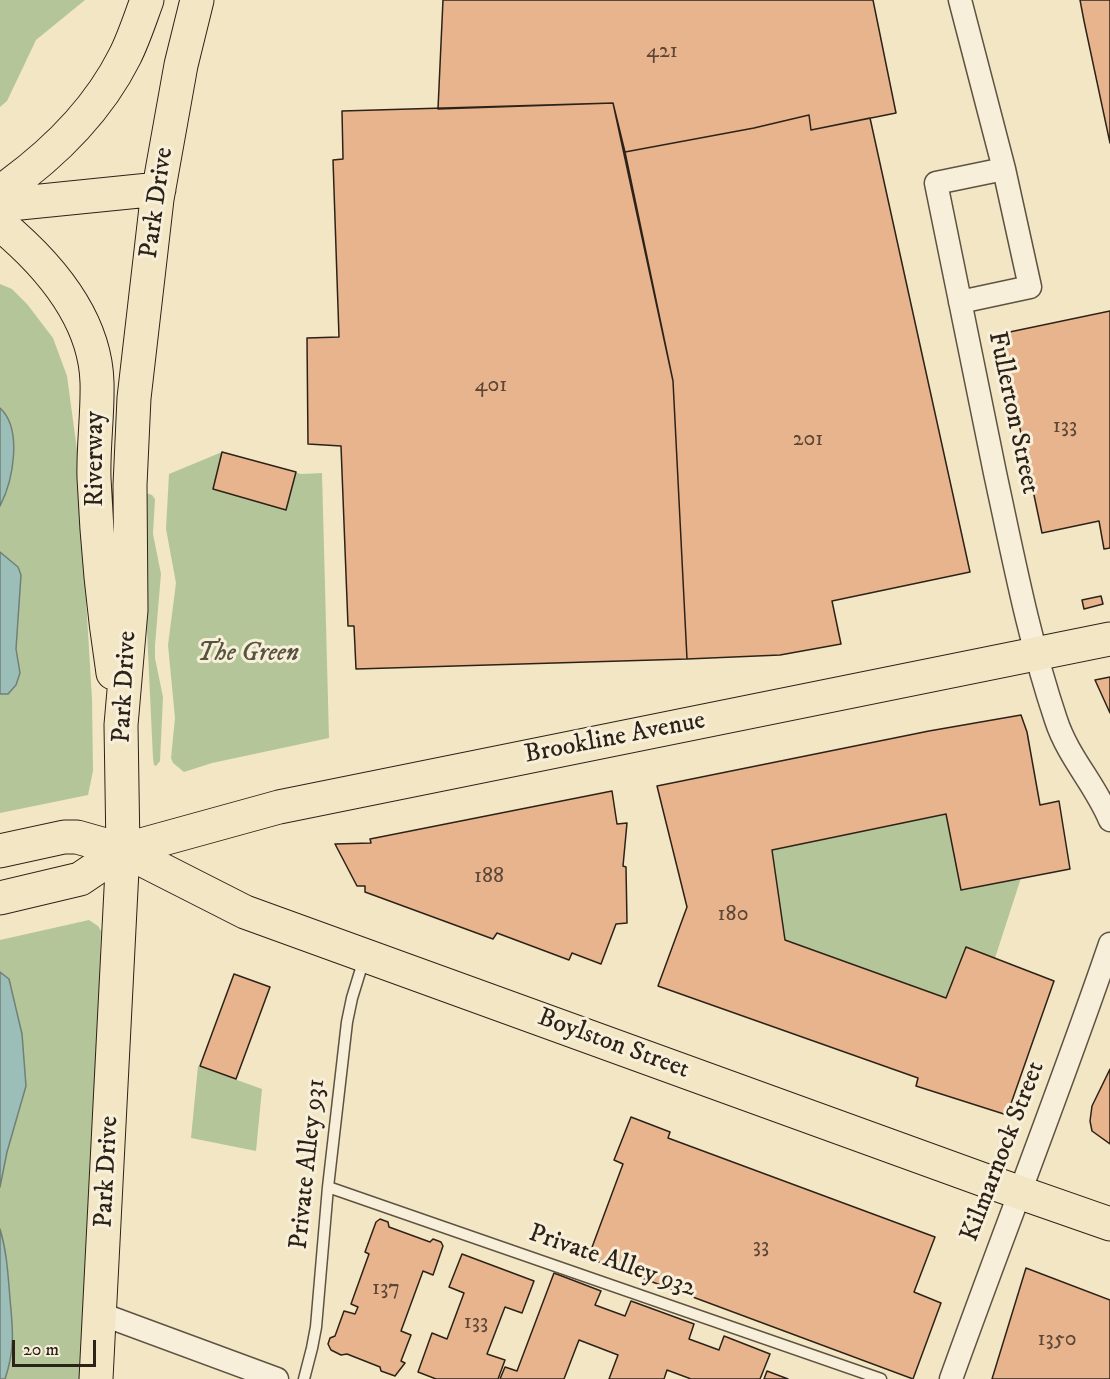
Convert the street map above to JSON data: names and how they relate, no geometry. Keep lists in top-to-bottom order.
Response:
{
  "streets": {
    "main road": [
      "Park Drive",
      "Riverway",
      "Brookline Avenue",
      "Boylston Street"
    ],
    "street": ["Fullerton Street", "Kilmarnock Street"],
    "lane": ["Private Alley 931", "Private Alley 932"]
  },
  "crossings": [
    ["Park Drive", "Riverway"],
    ["Park Drive", "Brookline Avenue"],
    ["Park Drive", "Boylston Street"],
    ["Fullerton Street", "Brookline Avenue"],
    ["Brookline Avenue", "Boylston Street"],
    ["Boylston Street", "Kilmarnock Street"],
    ["Boylston Street", "Private Alley 931"],
    ["Private Alley 931", "Private Alley 932"]
  ],
  "parks": ["The Green"],
  "house_numbers": [
    "421",
    "401",
    "133",
    "201",
    "188",
    "180",
    "33",
    "137",
    "133",
    "1350"
  ],
  "scale_bar": "20 m"
}
